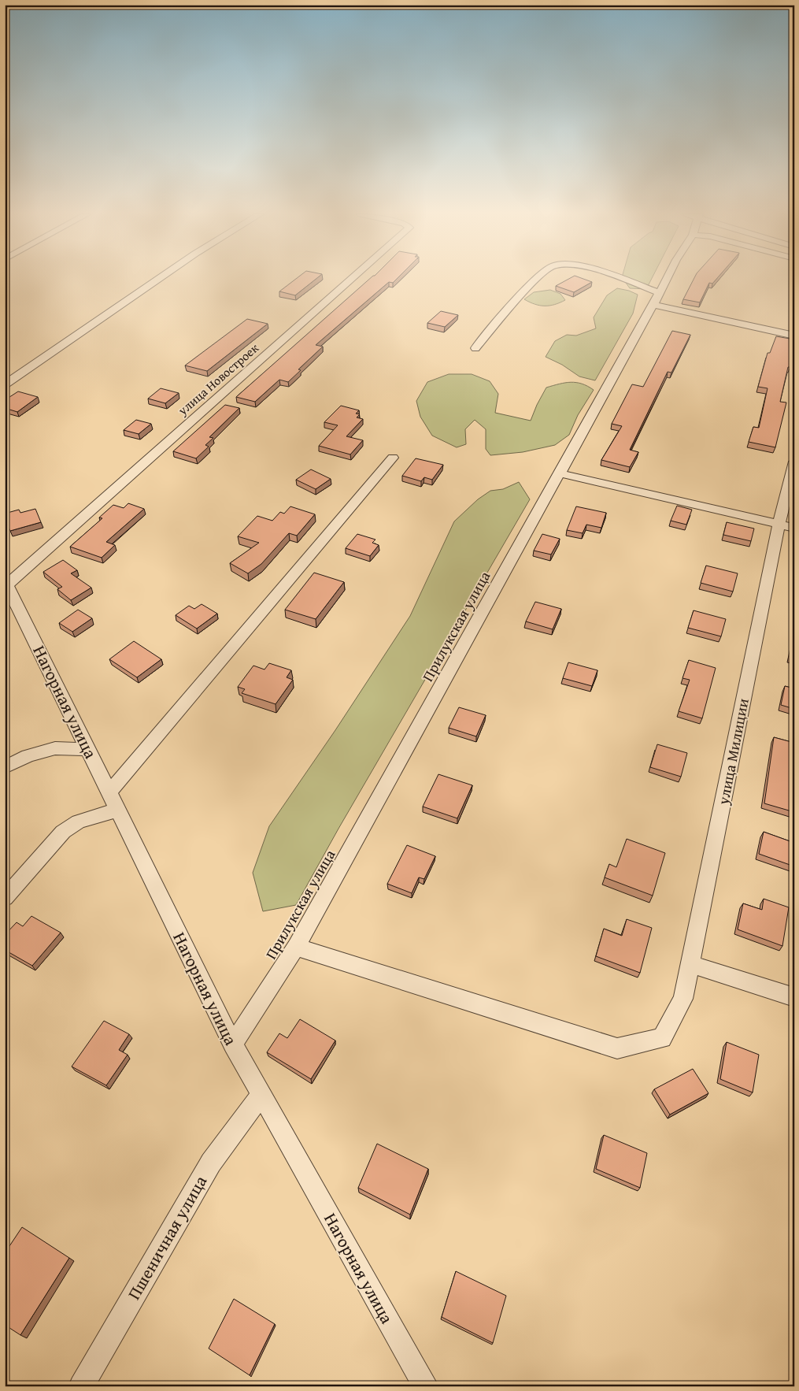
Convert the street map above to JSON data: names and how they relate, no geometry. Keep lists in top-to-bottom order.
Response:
{
  "streets": {
    "street": [
      "улица Новостроек",
      "Прилукская улица",
      "Нагорная улица",
      "улица Милиции",
      "Пшеничная улица"
    ]
  },
  "crossings": [
    ["улица Новостроек", "Нагорная улица"],
    ["Прилукская улица", "Нагорная улица"],
    ["Прилукская улица", "улица Милиции"],
    ["Нагорная улица", "Пшеничная улица"]
  ]
}
